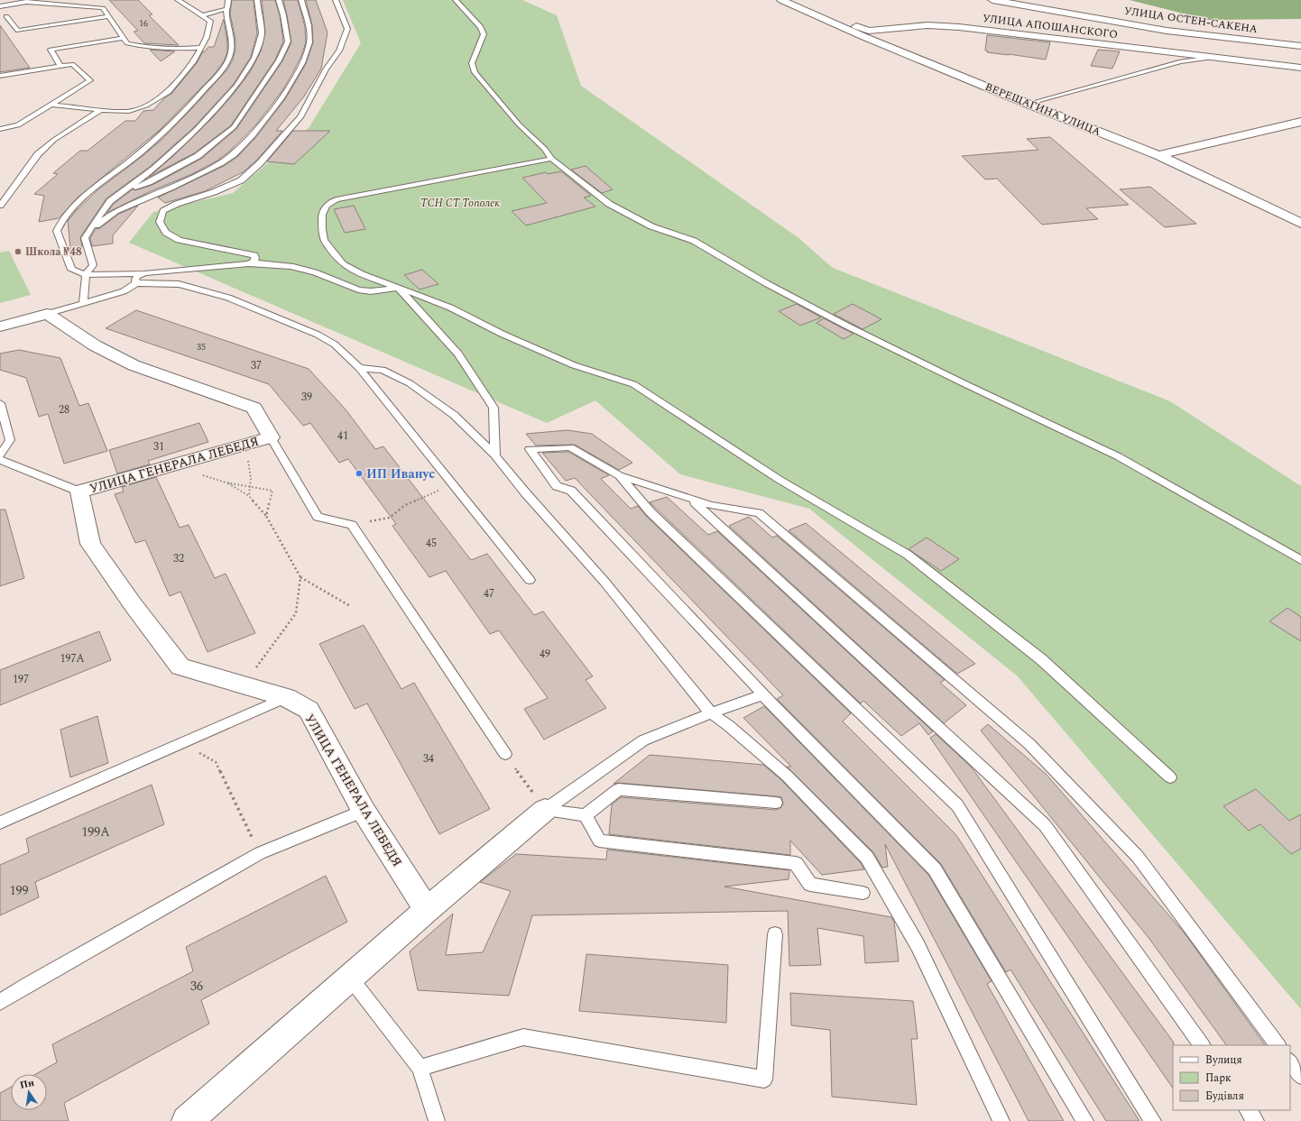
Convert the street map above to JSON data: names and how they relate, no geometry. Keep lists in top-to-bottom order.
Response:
{
  "streets": {
    "street": [
      "УЛИЦА ОСТЕН-САКЕНА",
      "УЛИЦА АПОШАНСКОГО",
      "ВЕРЕЩАГИНА УЛИЦА",
      "УЛИЦА ГЕНЕРАЛА ЛЕБЕДЯ"
    ]
  },
  "crossings": [
    ["УЛИЦА АПОШАНСКОГО", "ВЕРЕЩАГИНА УЛИЦА"]
  ],
  "parks": ["ТСН СТ Тополек"],
  "places": ["Школа №48", "ИП Иванус"],
  "house_numbers": [
    "16",
    "35",
    "37",
    "39",
    "28",
    "41",
    "31",
    "45",
    "32",
    "47",
    "49",
    "197А",
    "197",
    "34",
    "199А",
    "199",
    "36"
  ],
  "legend": ["Вулиця", "Парк", "Будівля"],
  "north": "top"
}
